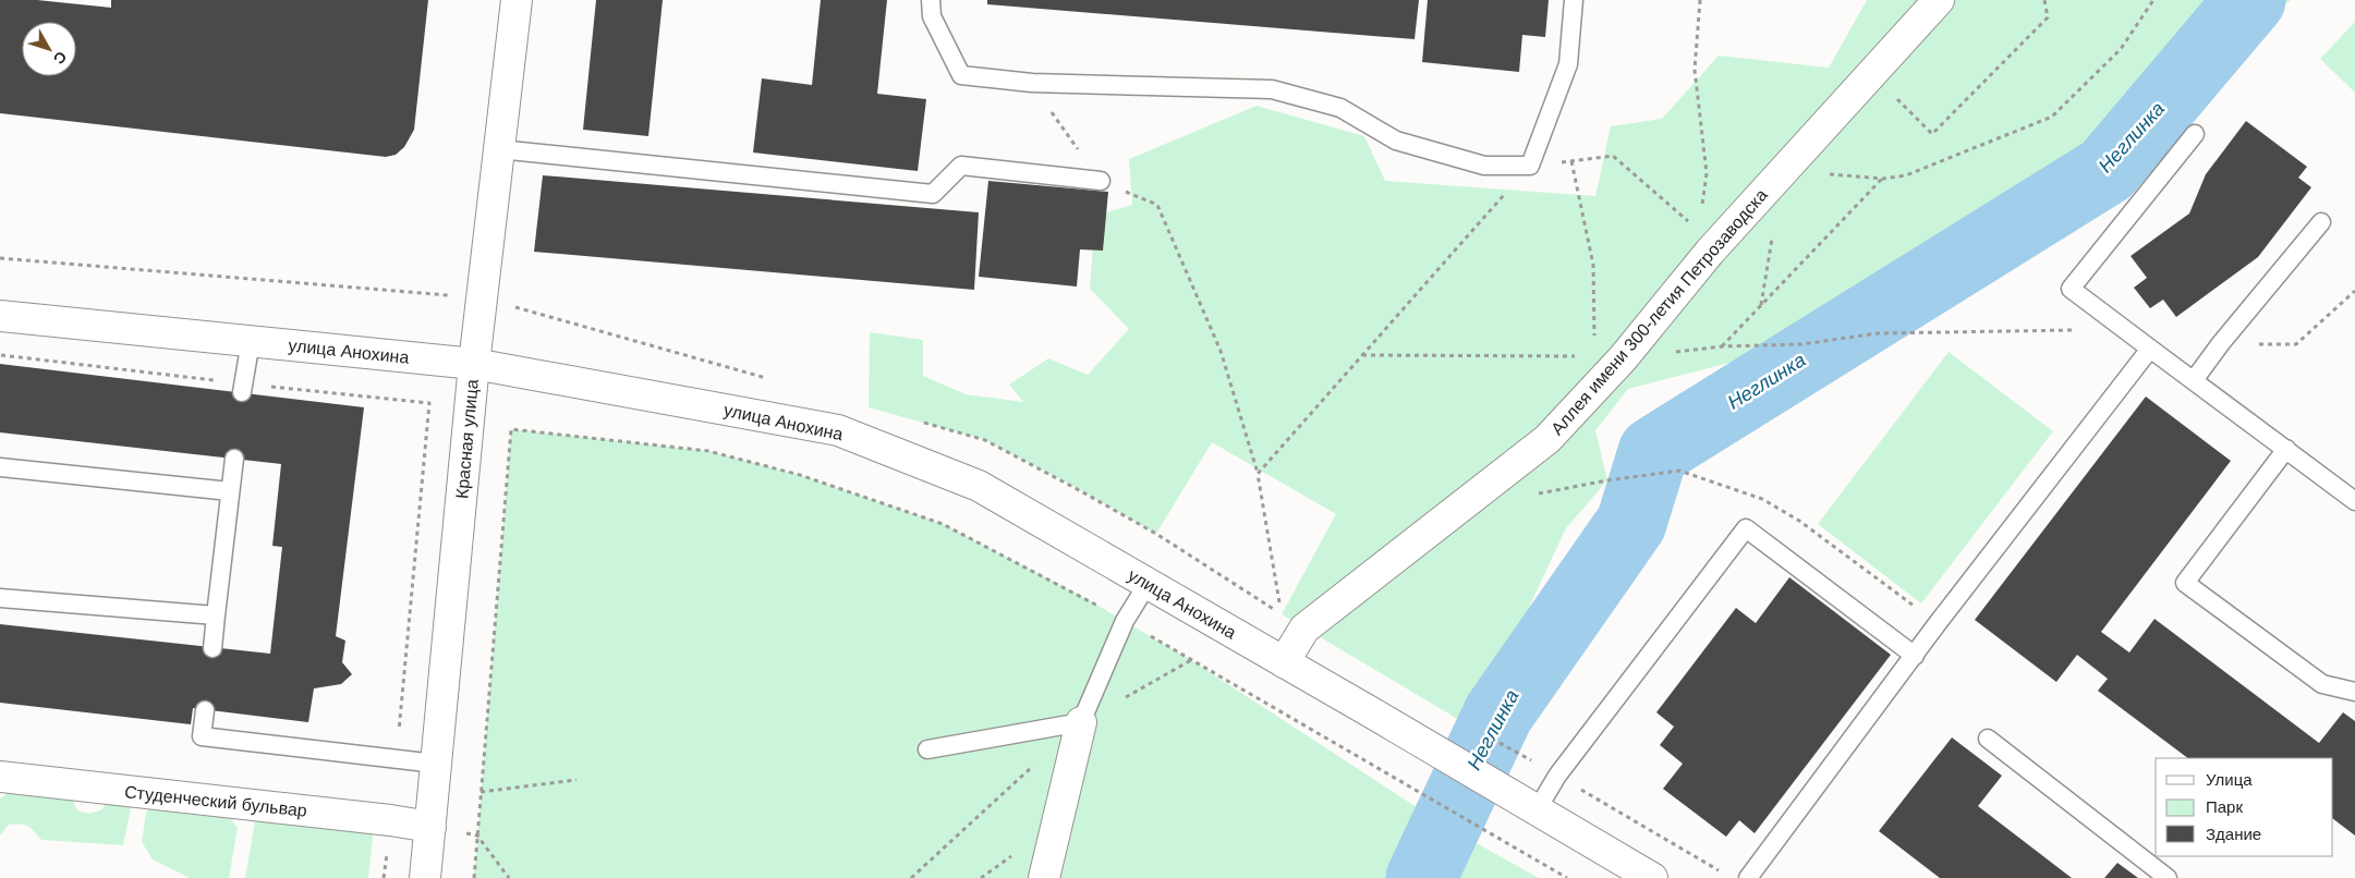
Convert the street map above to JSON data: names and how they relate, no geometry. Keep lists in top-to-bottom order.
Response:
{
  "streets": {
    "street": [
      "Аллея имени 300-летия Петрозаводска",
      "улица Анохина",
      "Красная улица",
      "Студенческий бульвар"
    ]
  },
  "crossings": [
    ["Аллея имени 300-летия Петрозаводска", "улица Анохина"],
    ["улица Анохина", "Красная улица"],
    ["Красная улица", "Студенческий бульвар"]
  ],
  "water": ["Неглинка"],
  "legend": ["Улица", "Парк", "Здание"],
  "north": "bottom right"
}
